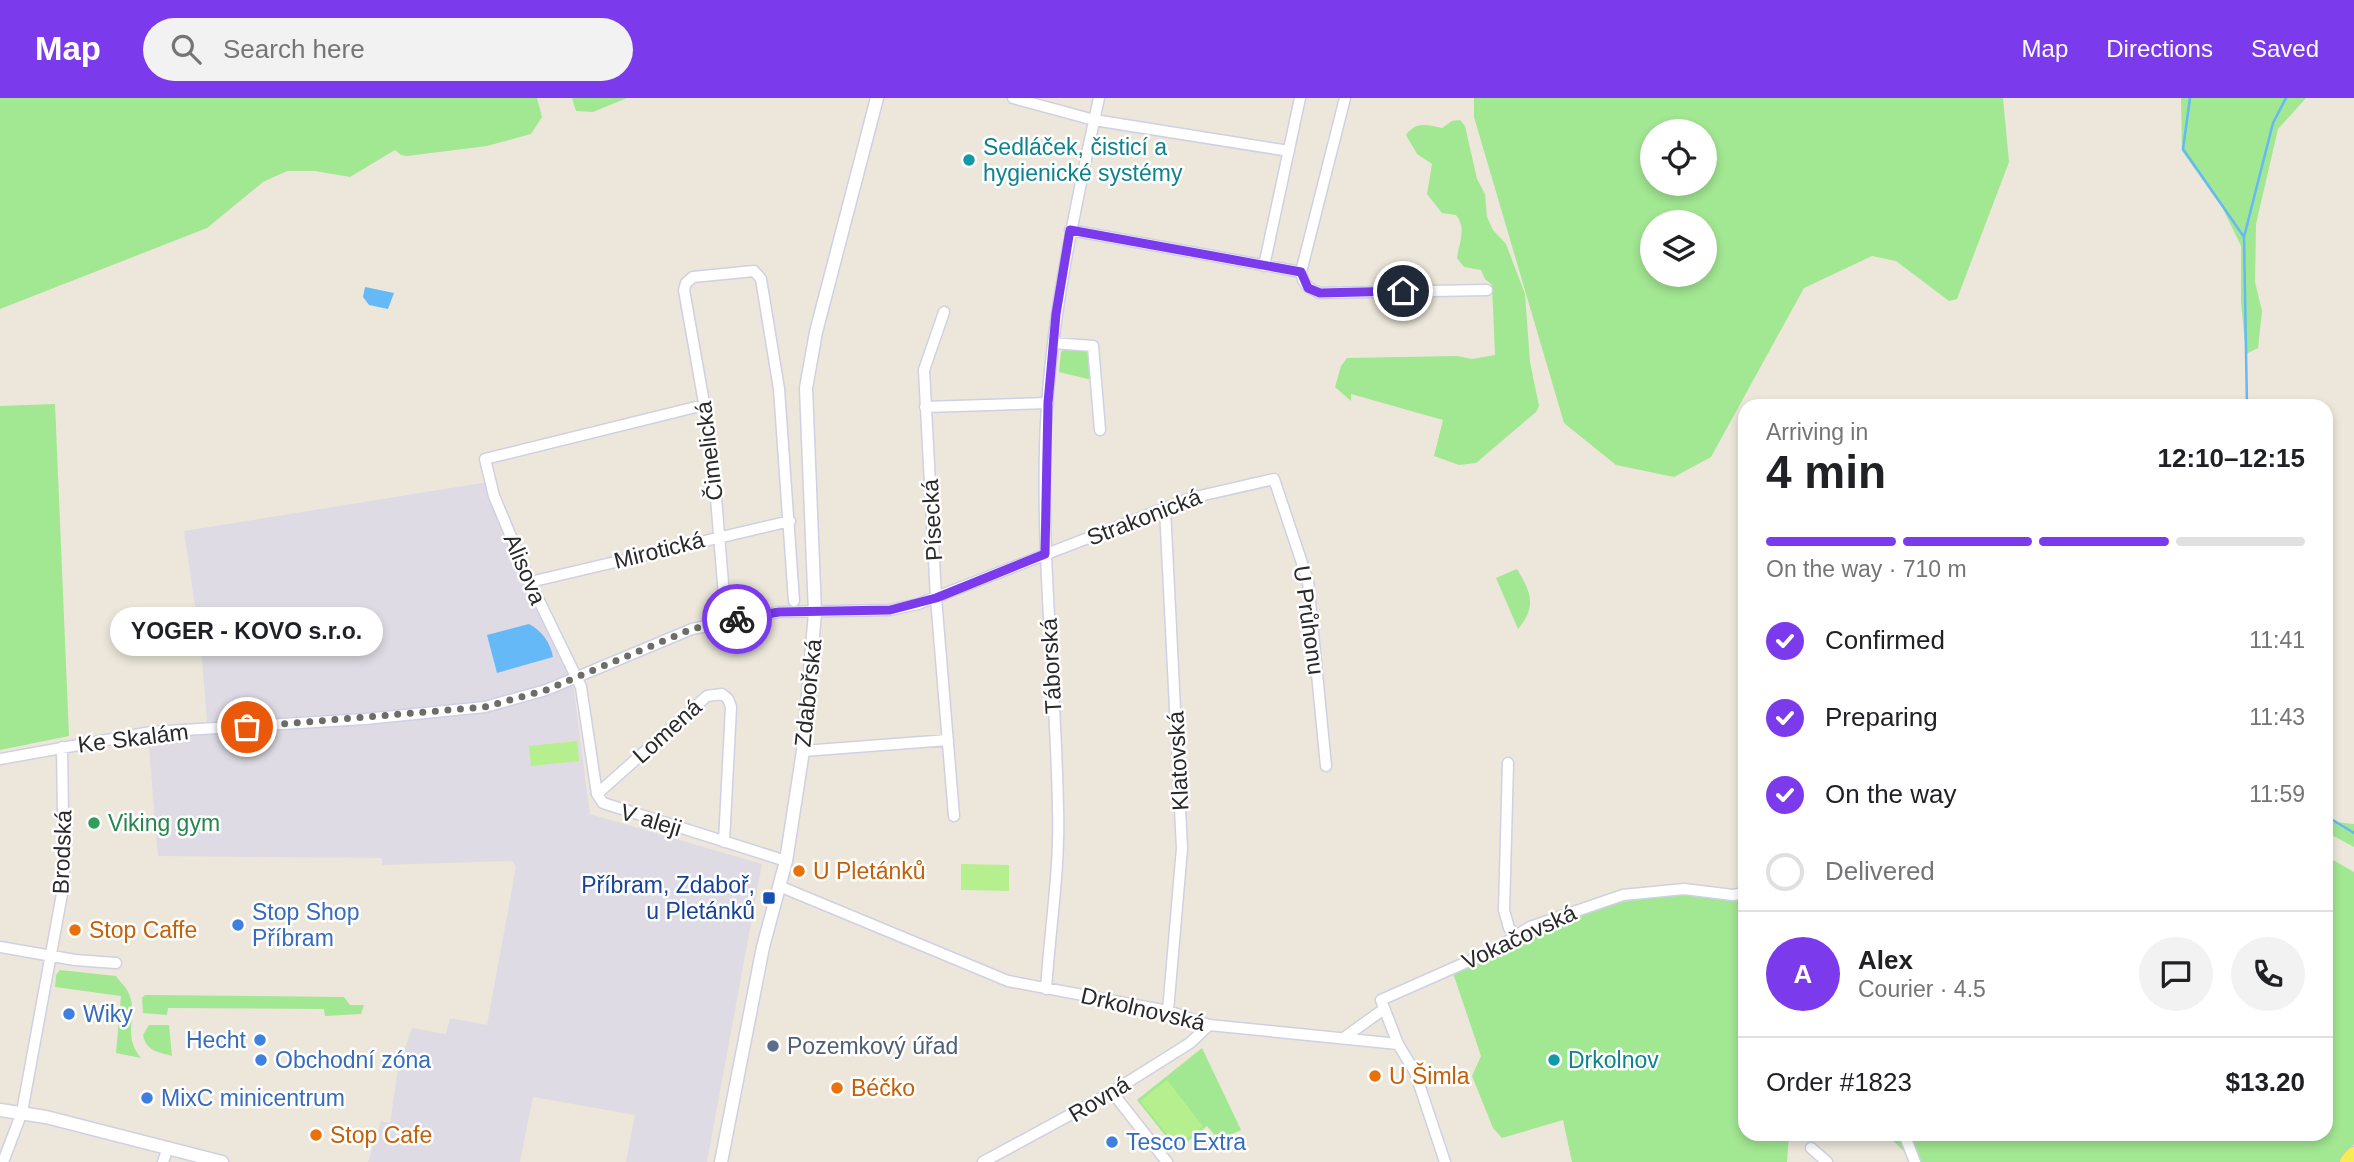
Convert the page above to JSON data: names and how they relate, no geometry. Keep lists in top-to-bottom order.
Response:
{
  "streets": {
    "street": [
      "Čimelická",
      "Strakonická",
      "Písecká",
      "Mirotická",
      "Alisova",
      "U Průhonu",
      "Táborská",
      "Zdabořská",
      "Lomená",
      "Ke Skalám",
      "Klatovská",
      "V aleji",
      "Brodská",
      "Vokačovská",
      "Drkolnovská",
      "Rovná"
    ]
  },
  "crossings": [
    ["Čimelická", "Strakonická"],
    ["Čimelická", "Mirotická"],
    ["Čimelická", "Alisova"],
    ["Čimelická", "Ke Skalám"],
    ["Strakonická", "Písecká"],
    ["Strakonická", "U Průhonu"],
    ["Strakonická", "Táborská"],
    ["Strakonická", "Zdabořská"],
    ["Strakonická", "Ke Skalám"],
    ["Strakonická", "Klatovská"],
    ["Mirotická", "Alisova"],
    ["Alisova", "Ke Skalám"],
    ["Alisova", "V aleji"],
    ["Táborská", "Drkolnovská"],
    ["Zdabořská", "V aleji"],
    ["Zdabořská", "Drkolnovská"],
    ["Lomená", "V aleji"],
    ["Ke Skalám", "V aleji"],
    ["Ke Skalám", "Brodská"],
    ["Klatovská", "Drkolnovská"],
    ["Vokačovská", "Drkolnovská"],
    ["Drkolnovská", "Rovná"]
  ],
  "places": {
    "other": [
      "Sedláček, čisticí a hygienické systémy",
      "YOGER - KOVO s.r.o.",
      "Viking gym",
      "U Pletánků",
      "Stop Shop Příbram",
      "Stop Caffe",
      "Wiky",
      "Hecht",
      "Pozemkový úřad",
      "Obchodní zóna",
      "Drkolnov",
      "U Šimla",
      "Béčko",
      "MixC minicentrum",
      "Stop Cafe",
      "Tesco Extra"
    ],
    "transit": ["Příbram, Zdaboř, u Pletánků"]
  },
  "page": {
    "header": "Map",
    "search": "Search here",
    "nav": ["Map", "Directions", "Saved"],
    "heading": ["4 min", "Arriving in", "12:10–12:15"],
    "panel": [
      "Alex",
      "Courier · 4.5",
      "Order #1823",
      "$13.20"
    ],
    "bar": "On the way · 710 m",
    "list": [
      ["Confirmed", "11:41"],
      ["Preparing", "11:43"],
      ["On the way", "11:59"],
      "Delivered"
    ],
    "bubble": "YOGER - KOVO s.r.o.",
    "round": "A"
  }
}
